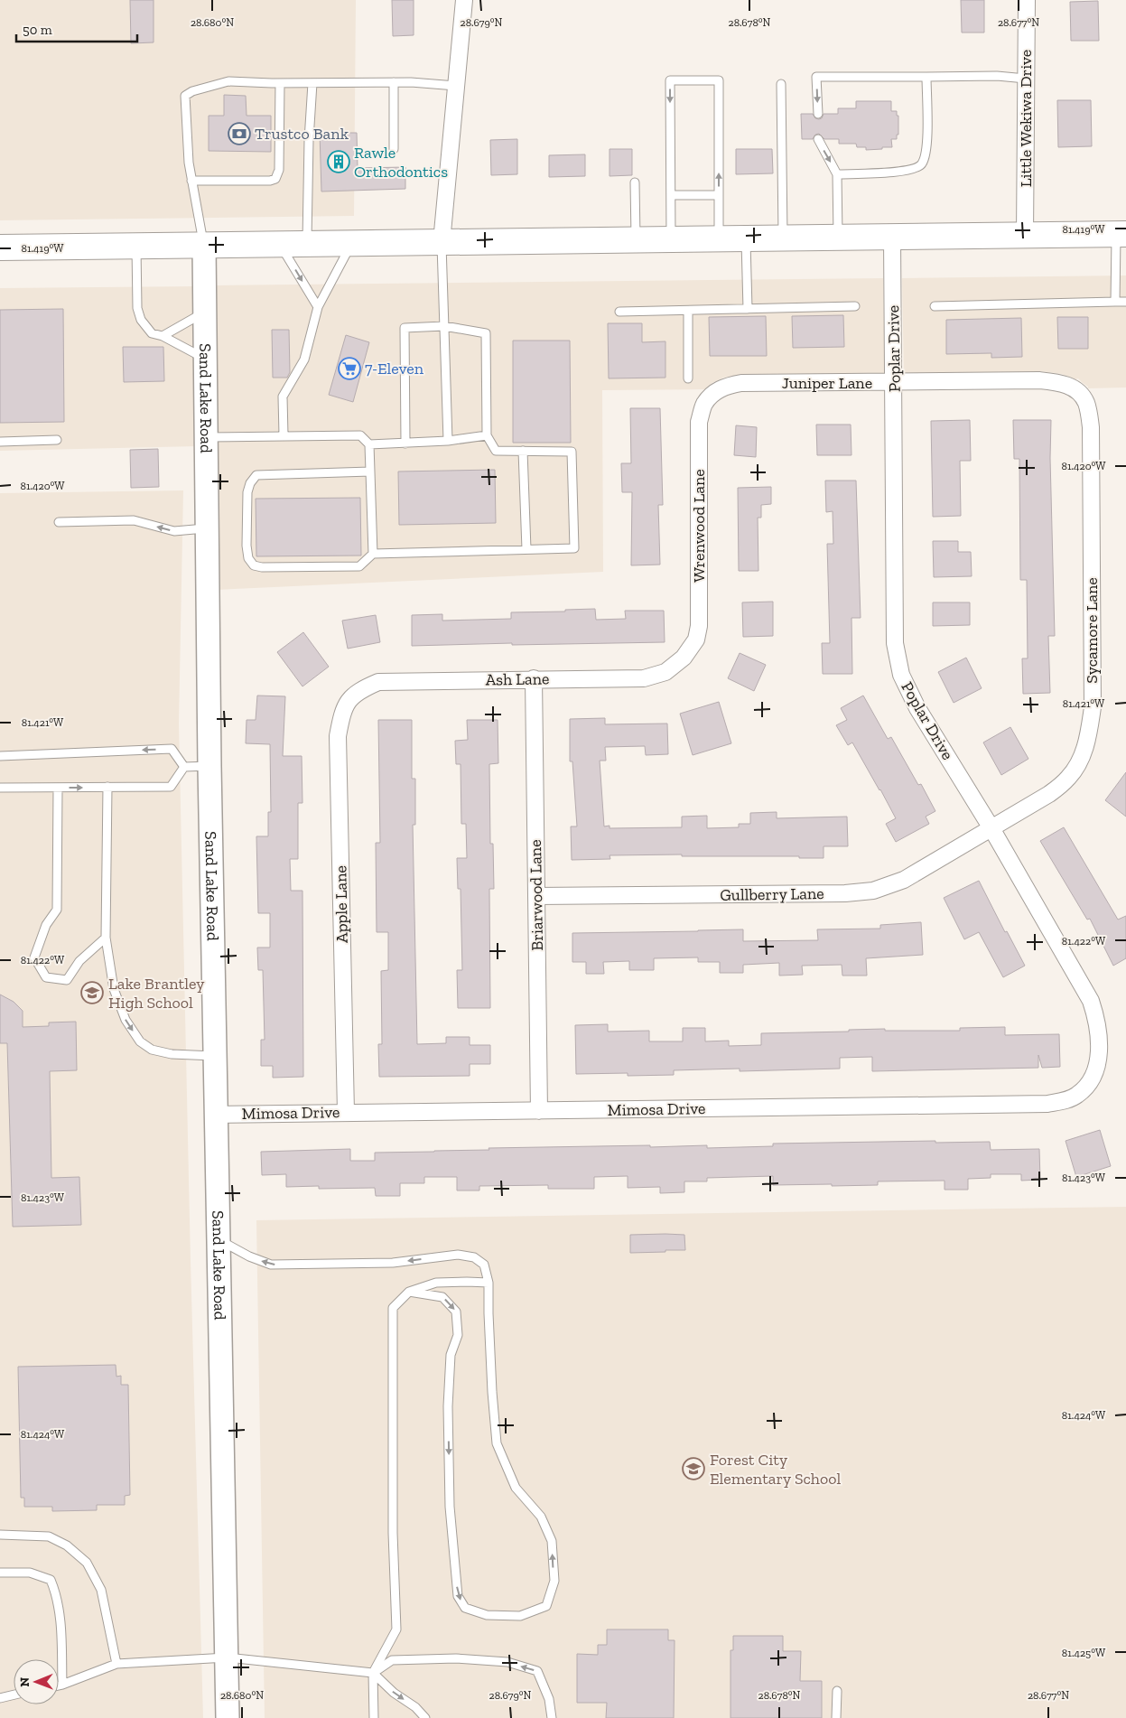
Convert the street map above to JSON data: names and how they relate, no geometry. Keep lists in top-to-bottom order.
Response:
{
  "streets": {
    "street": [
      "Little Wekiwa Drive",
      "Poplar Drive",
      "Juniper Lane",
      "Sand Lake Road",
      "Wrenwood Lane",
      "Sycamore Lane",
      "Ash Lane",
      "Gullberry Lane",
      "Briarwood Lane",
      "Apple Lane",
      "Mimosa Drive"
    ]
  },
  "crossings": [
    ["Poplar Drive", "Juniper Lane"],
    ["Poplar Drive", "Sycamore Lane"],
    ["Poplar Drive", "Gullberry Lane"],
    ["Poplar Drive", "Mimosa Drive"],
    ["Juniper Lane", "Wrenwood Lane"],
    ["Juniper Lane", "Sycamore Lane"],
    ["Sand Lake Road", "Mimosa Drive"],
    ["Wrenwood Lane", "Ash Lane"],
    ["Sycamore Lane", "Gullberry Lane"],
    ["Ash Lane", "Briarwood Lane"],
    ["Ash Lane", "Apple Lane"],
    ["Gullberry Lane", "Briarwood Lane"],
    ["Briarwood Lane", "Mimosa Drive"],
    ["Apple Lane", "Mimosa Drive"]
  ],
  "places": {
    "bank": ["Trustco Bank"],
    "building": ["Rawle Orthodontics"],
    "supermarket": ["7-Eleven"],
    "school or university": ["Lake Brantley High School", "Forest City Elementary School"]
  },
  "scale_bar": "50 m",
  "north": "left",
  "coordinates": [
    "28.680°N",
    "28.679°N",
    "28.678°N",
    "28.677°N",
    "81.419°W",
    "81.420°W",
    "81.421°W",
    "81.422°W",
    "81.423°W",
    "81.424°W",
    "81.425°W"
  ]
}
